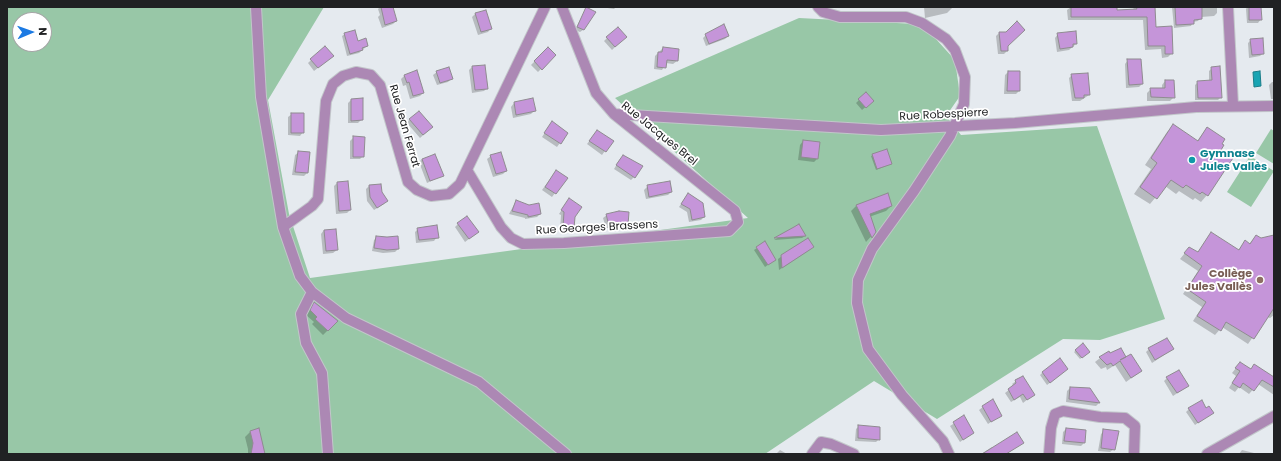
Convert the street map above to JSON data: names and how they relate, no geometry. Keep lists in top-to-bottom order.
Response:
{
  "streets": {
    "street": [
      "Rue Robespierre",
      "Rue Jean Ferrat",
      "Rue Jacques Brel",
      "Rue Georges Brassens"
    ]
  },
  "crossings": [
    ["Rue Robespierre", "Rue Jacques Brel"],
    ["Rue Jean Ferrat", "Rue Georges Brassens"],
    ["Rue Jacques Brel", "Rue Georges Brassens"]
  ],
  "places": ["Gymnase Jules Vallès", "Collège Jules Vallès"],
  "north": "right"
}
